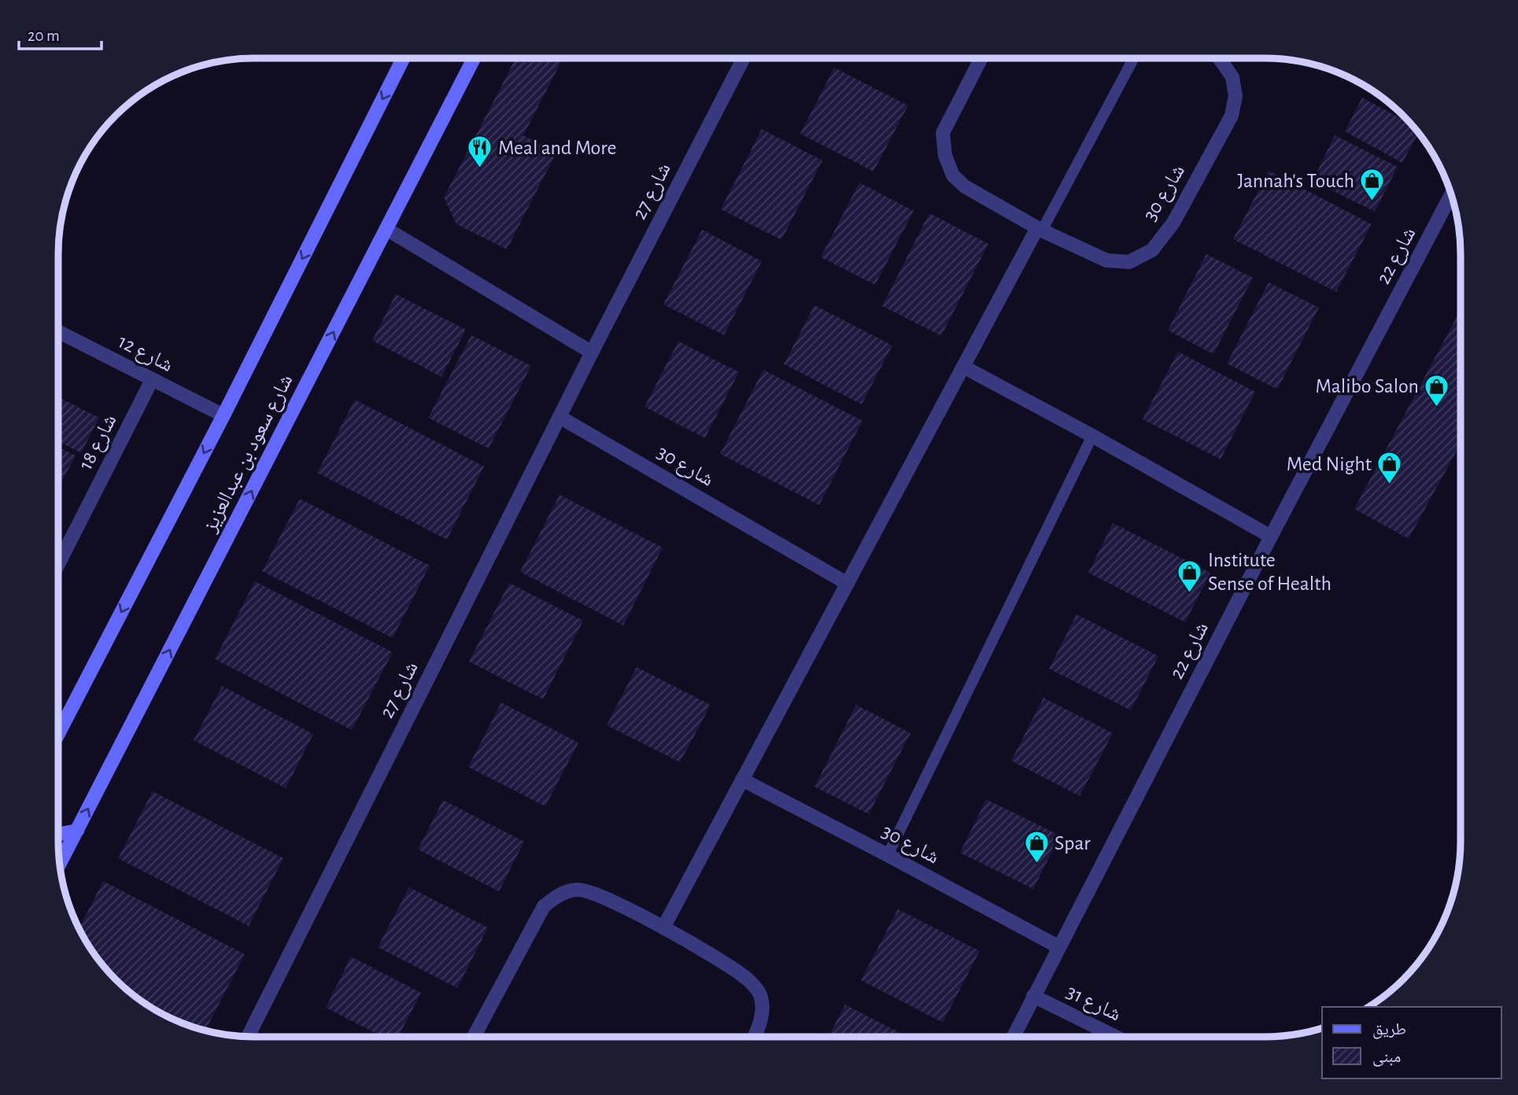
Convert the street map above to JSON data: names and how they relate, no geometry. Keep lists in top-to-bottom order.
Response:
{
  "streets": {
    "main road": ["شارع سعود بن عبدالعزيز"],
    "street": [
      "شارع 27",
      "شارع 30",
      "شارع 22",
      "شارع 12",
      "شارع 18",
      "شارع 31"
    ]
  },
  "crossings": [
    ["شارع 27", "شارع 30"],
    ["شارع 30", "شارع 22"],
    ["شارع 22", "شارع 31"],
    ["شارع 12", "شارع 18"],
    ["شارع 12", "شارع سعود بن عبدالعزيز"]
  ],
  "places": {
    "restaurant": ["Meal and More"],
    "shop": [
      "Jannah's Touch",
      "Malibo Salon",
      "Med Night",
      "Institute Sense of Health",
      "Spar"
    ]
  },
  "legend": ["طريق", "مبنى"],
  "scale_bar": "20 m"
}
